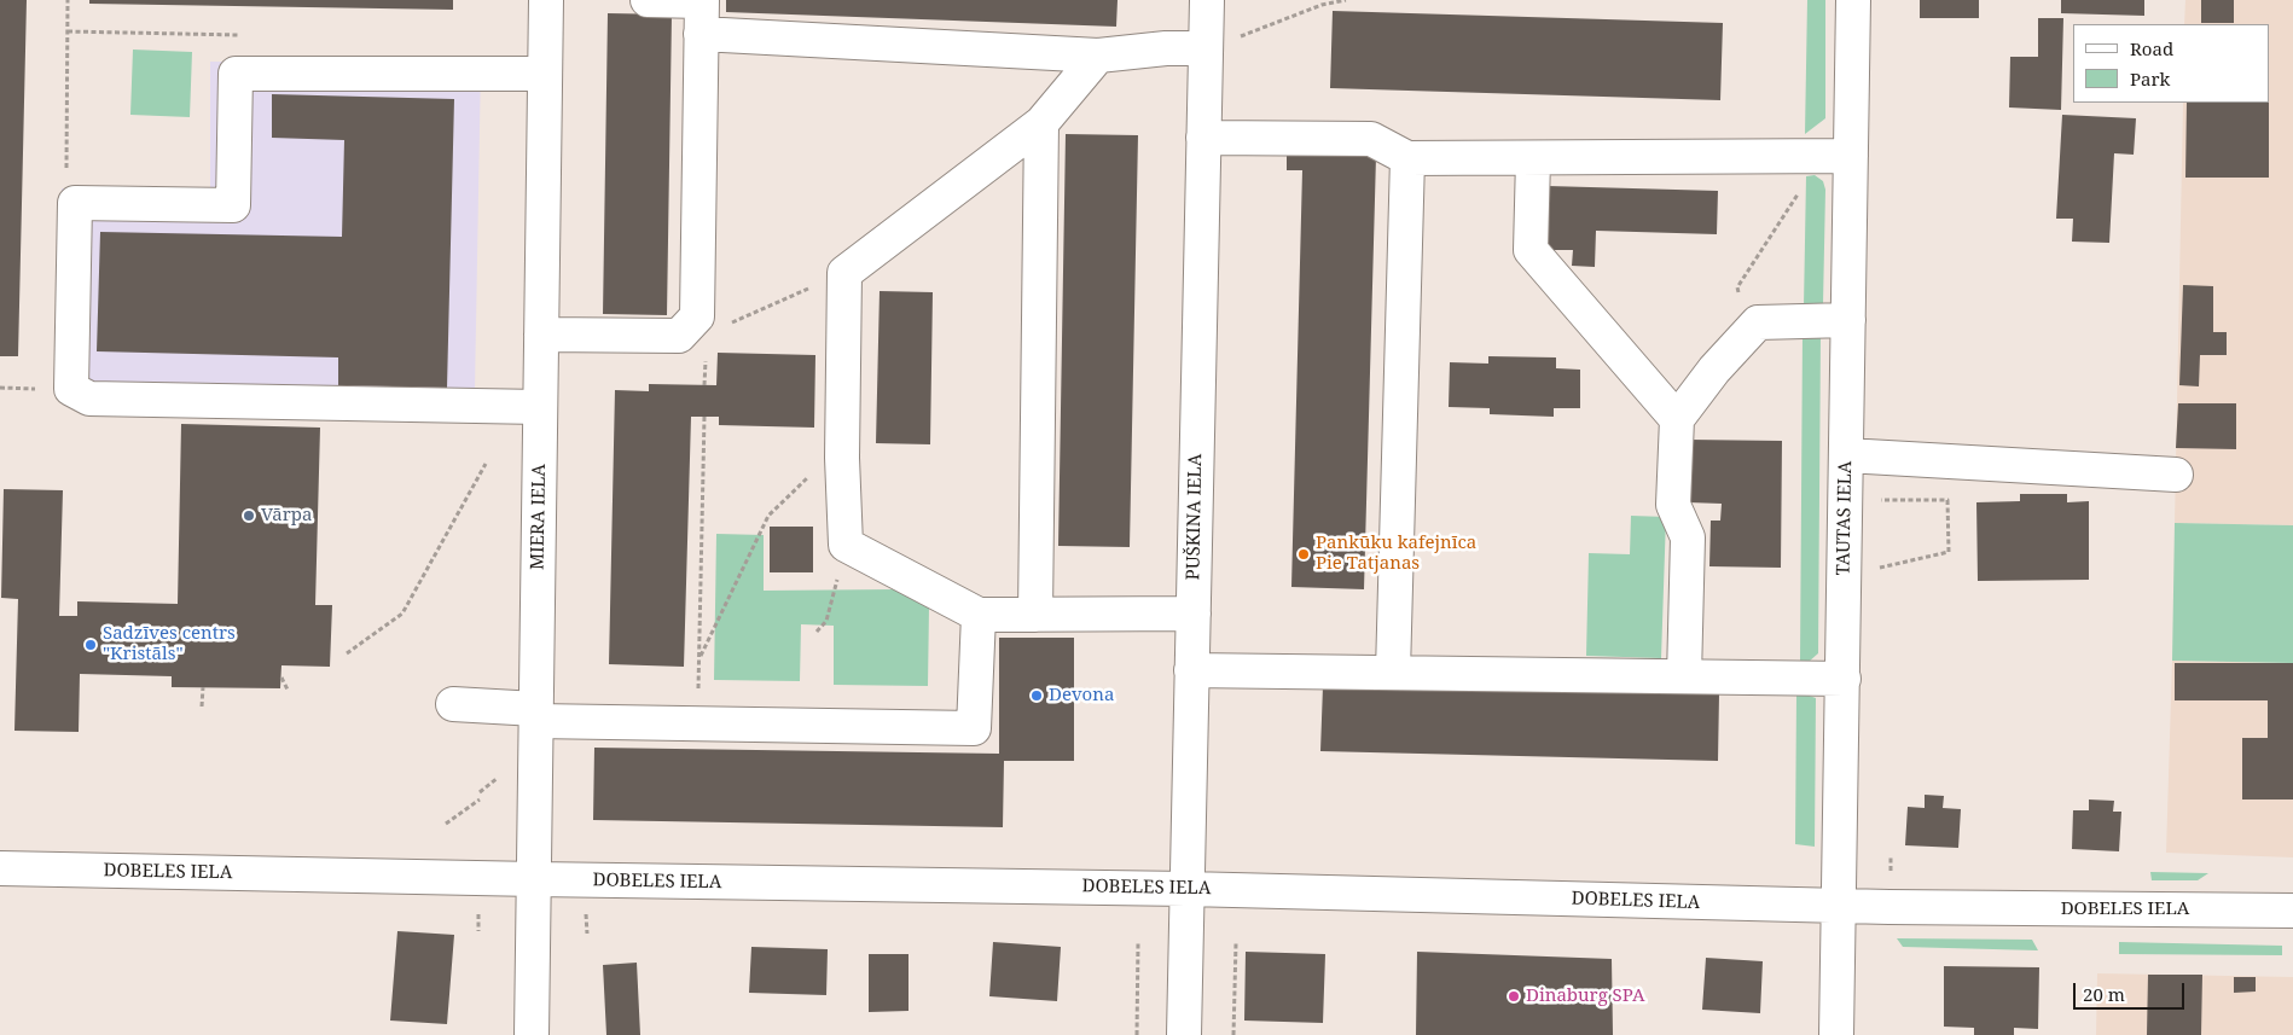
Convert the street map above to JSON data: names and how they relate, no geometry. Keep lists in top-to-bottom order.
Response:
{
  "streets": {
    "street": [
      "MIERA IELA",
      "PUŠKINA IELA",
      "TAUTAS IELA",
      "DOBELES IELA"
    ]
  },
  "crossings": [
    ["MIERA IELA", "DOBELES IELA"],
    ["PUŠKINA IELA", "DOBELES IELA"],
    ["TAUTAS IELA", "DOBELES IELA"]
  ],
  "places": [
    "Vārpa",
    "Pankūku kafejnīca Pie Tatjanas",
    "Sadzīves centrs \"Kristāls\"",
    "Devona",
    "Dinaburg SPA"
  ],
  "legend": ["Road", "Park"],
  "scale_bar": "20 m"
}
